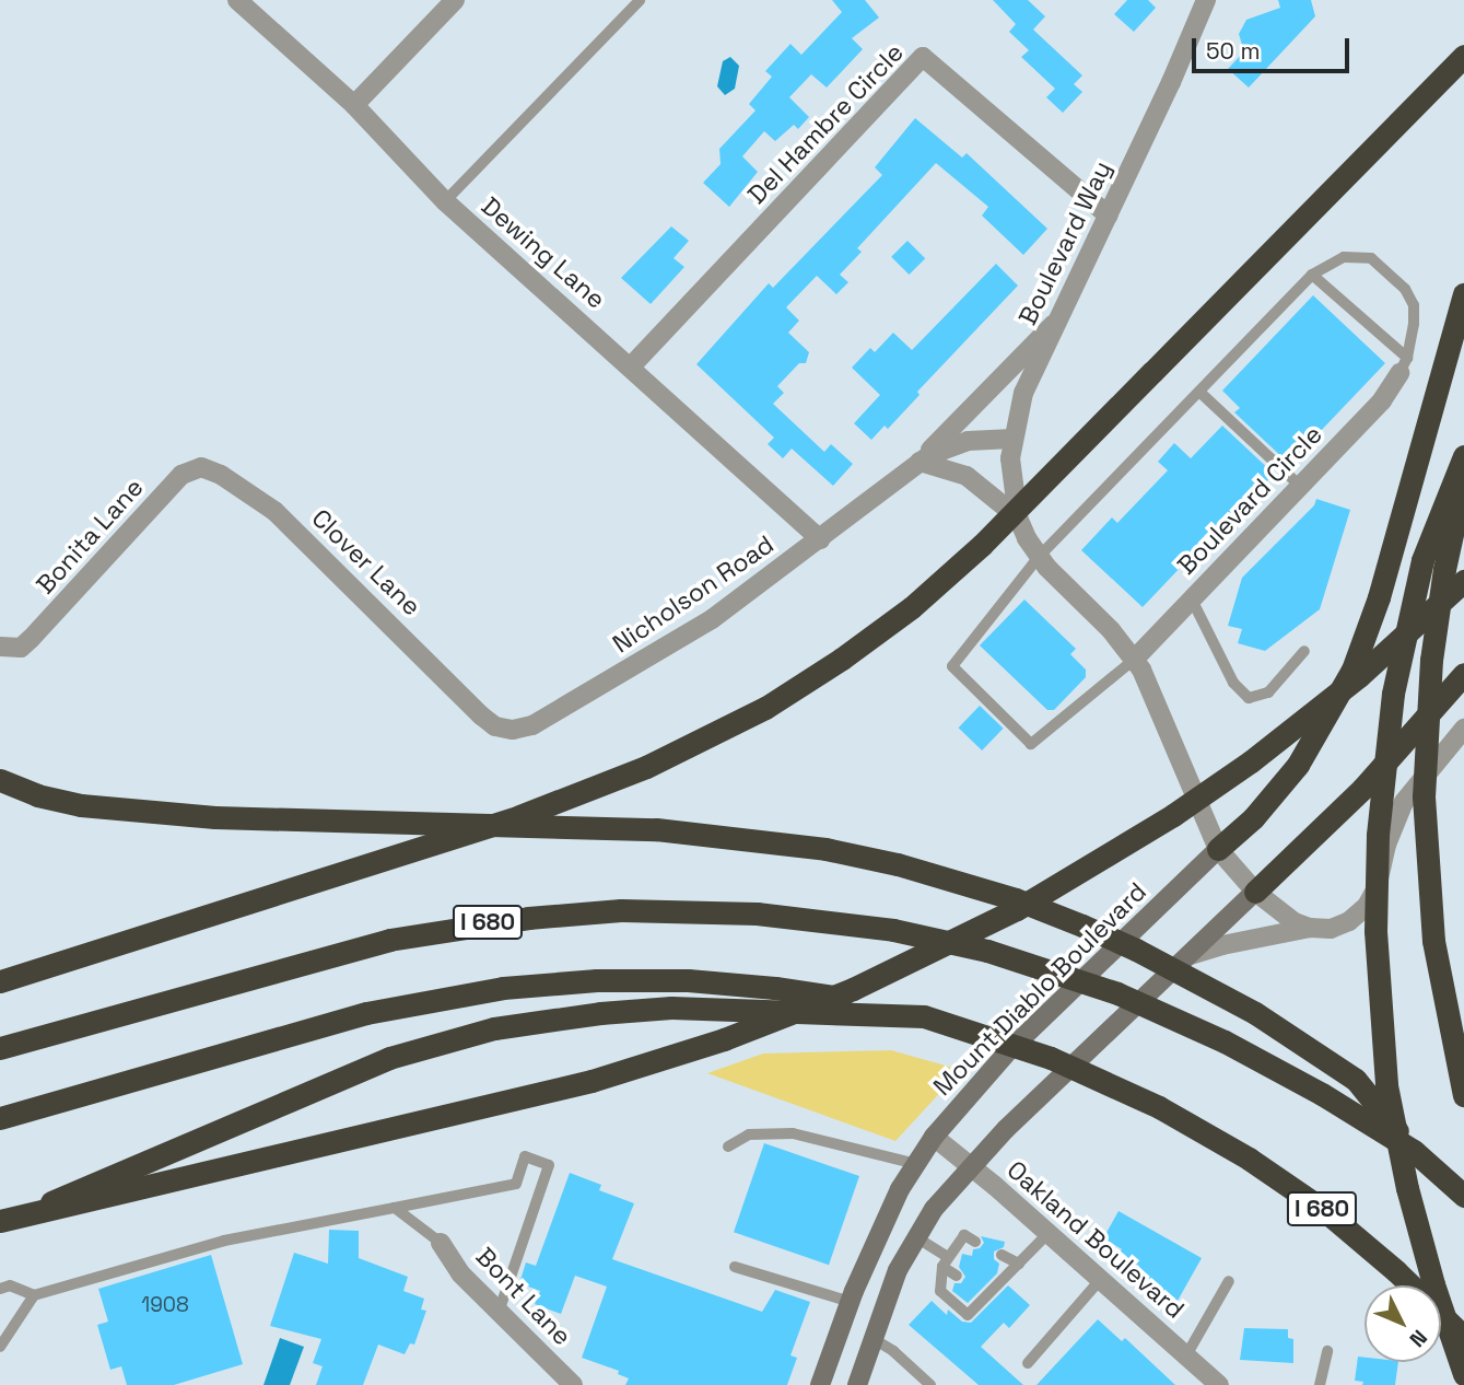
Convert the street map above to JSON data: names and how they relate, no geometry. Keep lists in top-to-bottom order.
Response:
{
  "streets": {
    "highway": ["I 680"],
    "main road": ["Mount Diablo Boulevard"],
    "street": [
      "Del Hambre Circle",
      "Boulevard Way",
      "Dewing Lane",
      "Boulevard Circle",
      "Bonita Lane",
      "Clover Lane",
      "Nicholson Road",
      "Oakland Boulevard",
      "Bont Lane"
    ]
  },
  "crossings": [
    ["Del Hambre Circle", "Boulevard Way"],
    ["Del Hambre Circle", "Dewing Lane"],
    ["Boulevard Way", "Boulevard Circle"],
    ["Boulevard Way", "Nicholson Road"],
    ["Boulevard Way", "Mount Diablo Boulevard"],
    ["Dewing Lane", "Nicholson Road"],
    ["Bonita Lane", "Clover Lane"],
    ["Clover Lane", "Nicholson Road"],
    ["Mount Diablo Boulevard", "Oakland Boulevard"]
  ],
  "house_numbers": ["1908"],
  "scale_bar": "50 m",
  "north": "bottom right"
}
